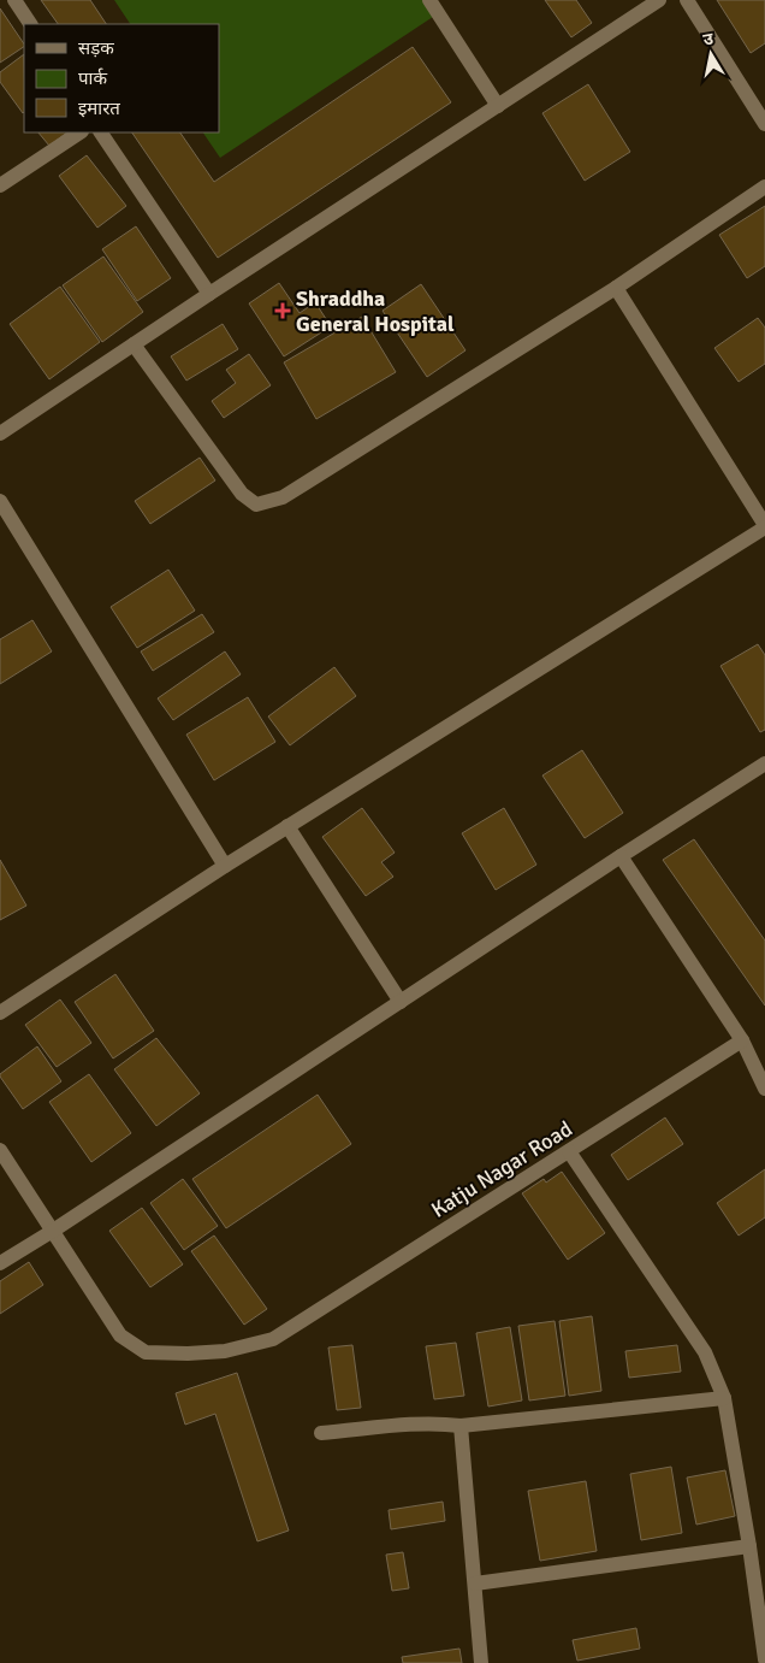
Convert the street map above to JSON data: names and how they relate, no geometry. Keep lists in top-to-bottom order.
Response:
{
  "streets": {
    "street": ["Katju Nagar Road"]
  },
  "places": {
    "health": ["Shraddha General Hospital"]
  },
  "legend": ["सड़क", "पार्क", "इमारत"],
  "north": "top"
}
